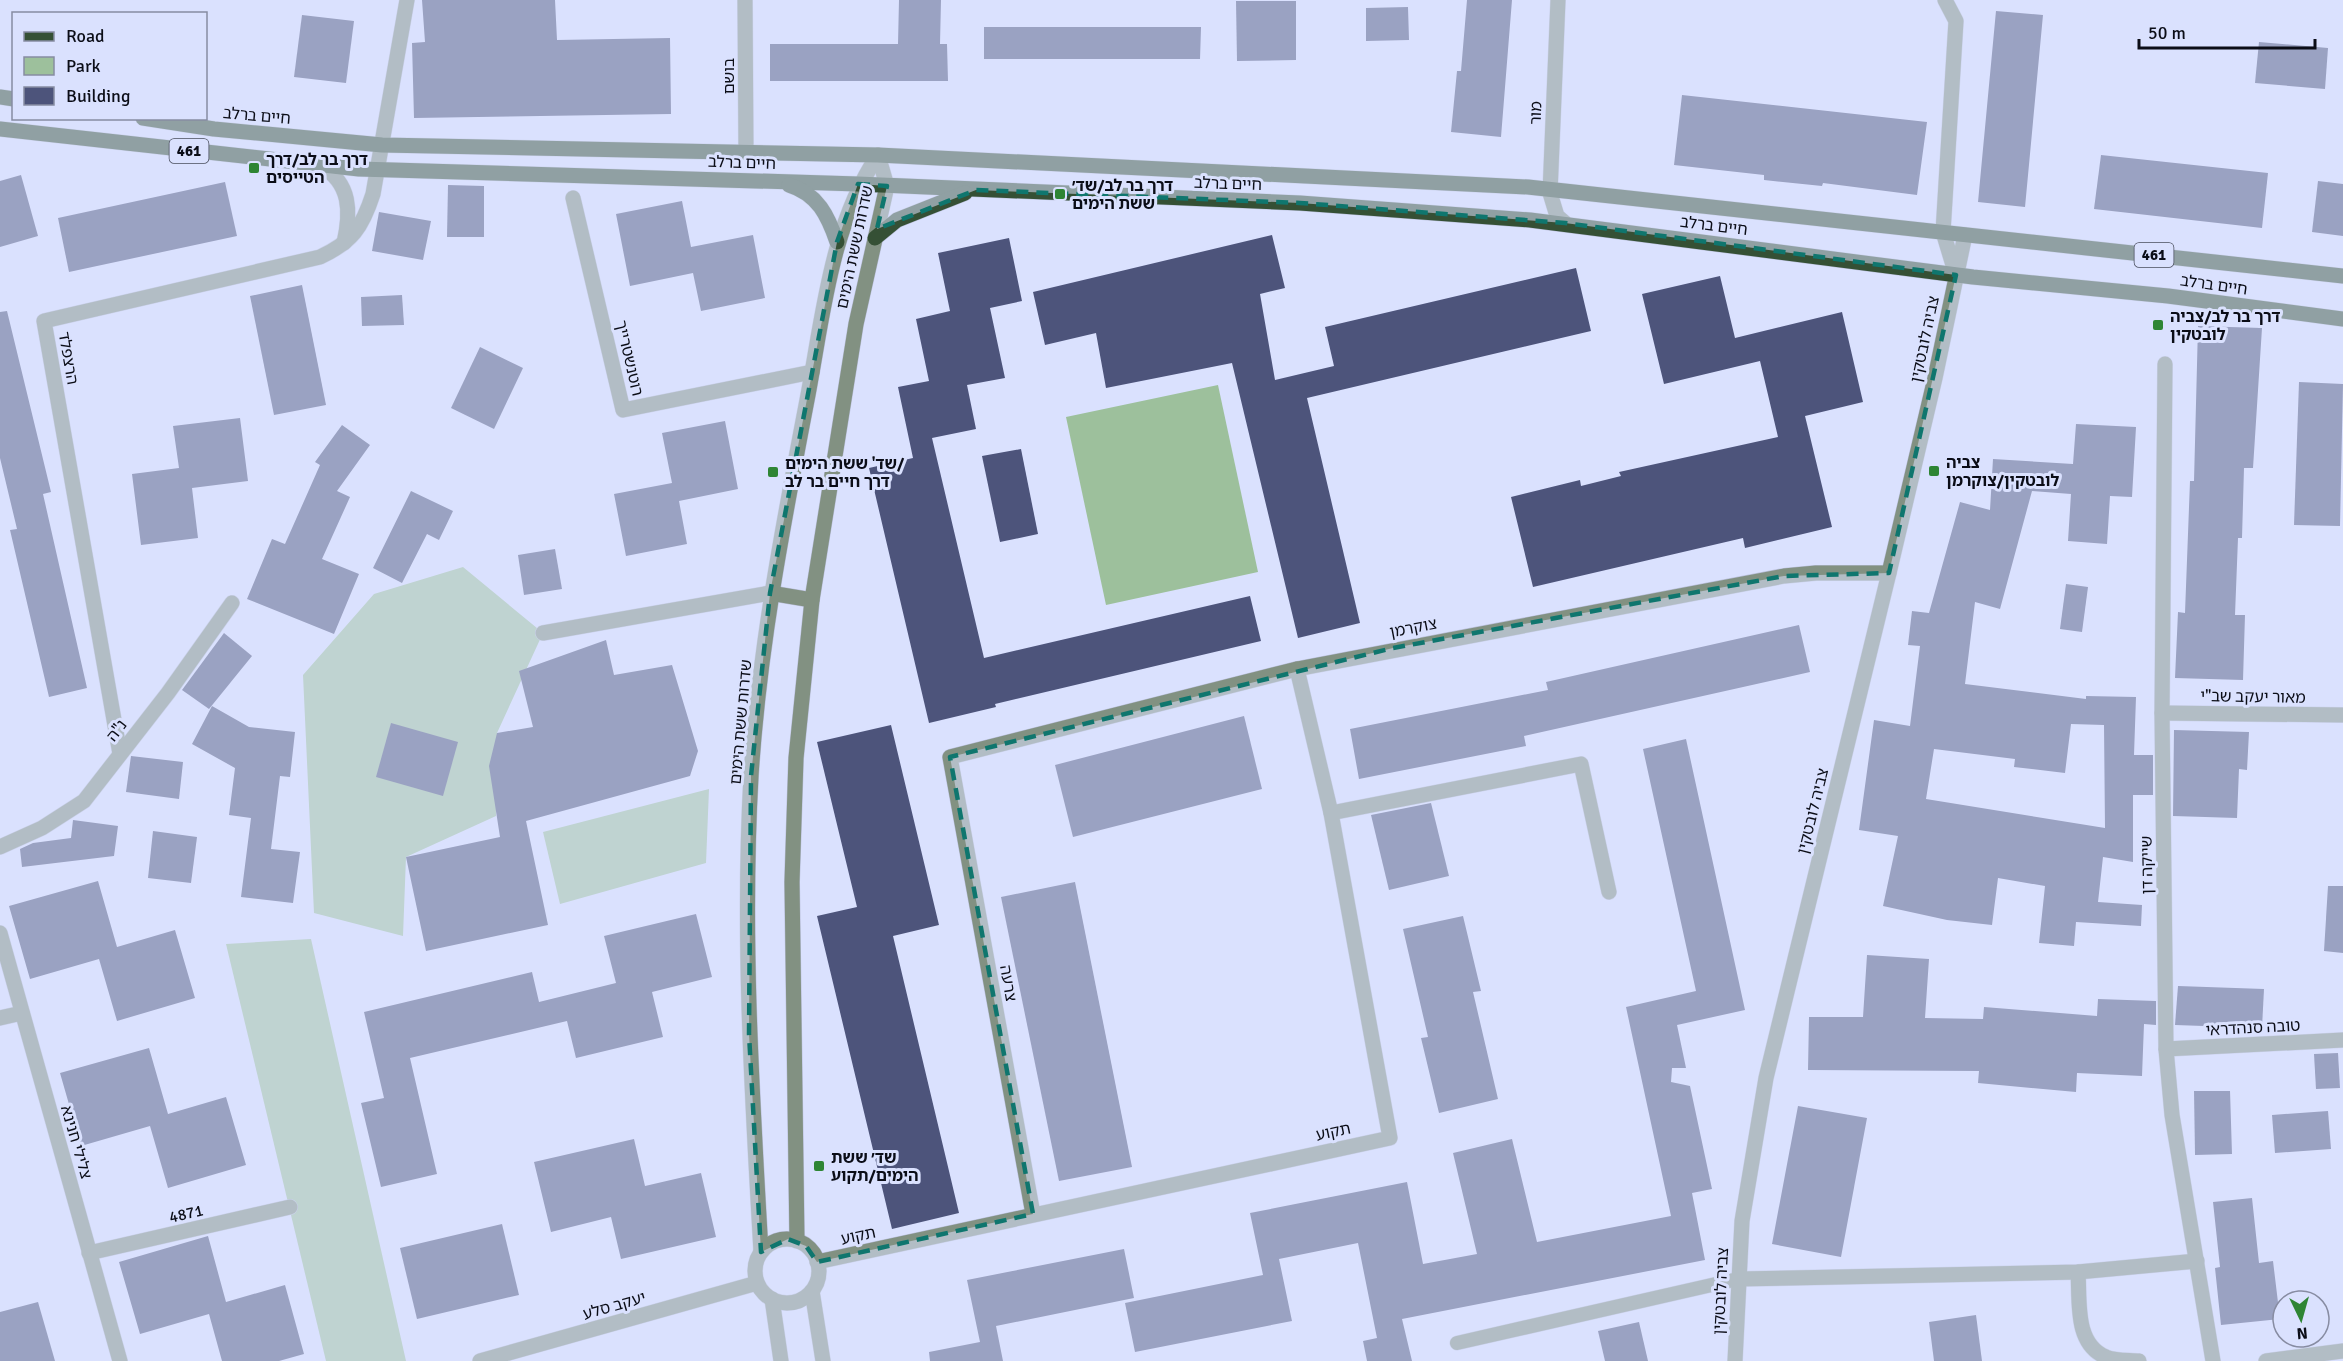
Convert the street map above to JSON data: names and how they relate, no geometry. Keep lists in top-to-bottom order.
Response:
{
  "streets": {
    "main road": ["חיים ברלב", "461"],
    "street": [
      "בושם",
      "מור",
      "שדרות ששת הימים",
      "צביה לובטקין",
      "הרצפלד",
      "רוטנשטרייך",
      "צוקרמן",
      "מאור יעקב שב\"י",
      "נ\"ה",
      "שייקה דן",
      "צרעה",
      "טובה סנהדראי",
      "תקוע",
      "צלילי חנינא",
      "4871",
      "יעקב סלע"
    ]
  },
  "crossings": [
    ["בושם", "חיים ברלב"],
    ["מור", "חיים ברלב"],
    ["חיים ברלב", "שדרות ששת הימים"],
    ["חיים ברלב", "צביה לובטקין"],
    ["חיים ברלב", "הרצפלד"],
    ["שדרות ששת הימים", "רוטנשטרייך"],
    ["שדרות ששת הימים", "תקוע"],
    ["שדרות ששת הימים", "יעקב סלע"],
    ["צביה לובטקין", "צוקרמן"],
    ["הרצפלד", "נ\"ה"],
    ["צוקרמן", "צרעה"],
    ["צוקרמן", "תקוע"],
    ["מאור יעקב שב\"י", "שייקה דן"],
    ["שייקה דן", "טובה סנהדראי"],
    ["צרעה", "תקוע"],
    ["תקוע", "יעקב סלע"],
    ["צלילי חנינא", "4871"]
  ],
  "places": {
    "transit": [
      "דרך בר לב/דרך הטייסים",
      "דרך בר לב/שד׳ ששת הימים",
      "דרך בר לב/צביה לובטקין",
      "צביה לובטקין/צוקרמן",
      "שד' ששת הימים/ דרך חיים בר לב",
      "שד׳ ששת הימים/תקוע"
    ]
  },
  "legend": ["Road", "Park", "Building"],
  "scale_bar": "50 m",
  "north": "bottom"
}
